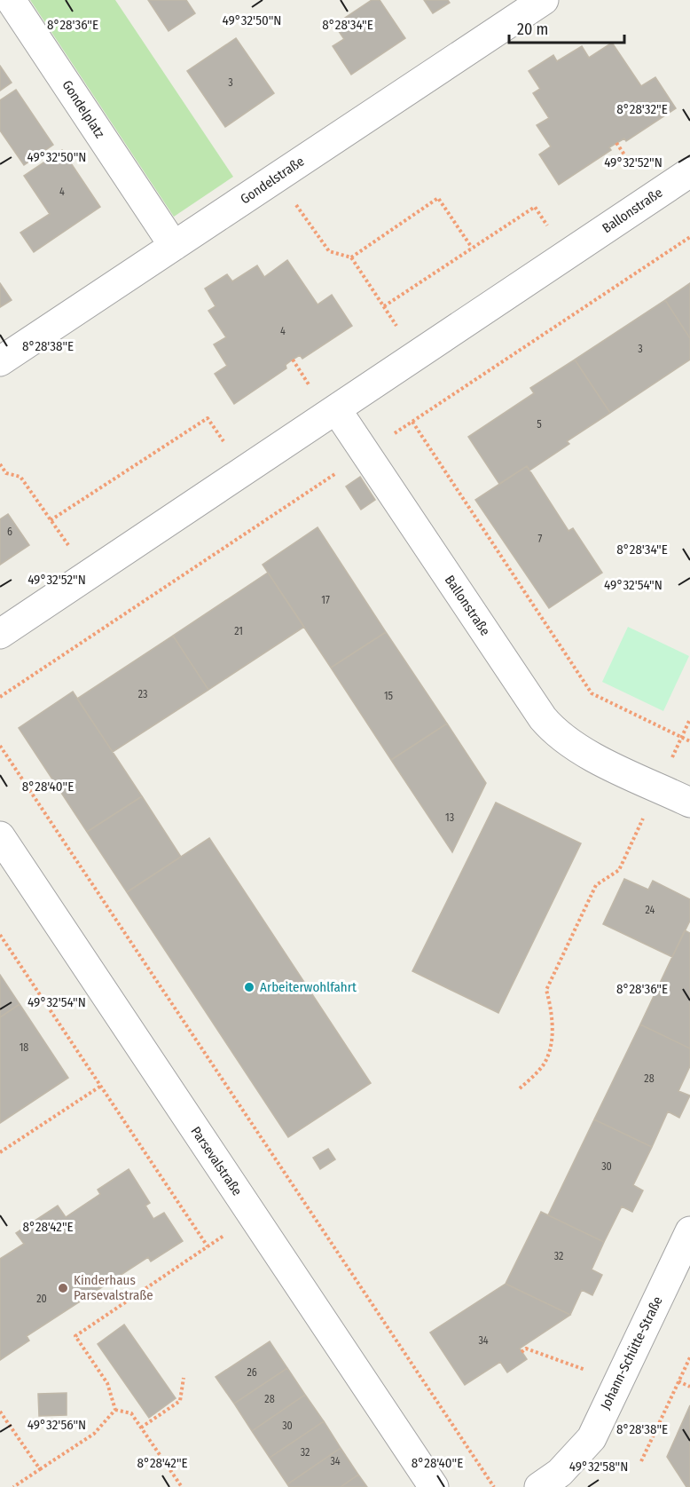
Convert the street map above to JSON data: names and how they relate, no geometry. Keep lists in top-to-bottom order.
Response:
{
  "streets": {
    "street": [
      "Gondelplatz",
      "Gondelstraße",
      "Ballonstraße",
      "Parsevalstraße",
      "Johann-Schütte-Straße"
    ]
  },
  "crossings": [
    ["Gondelplatz", "Gondelstraße"]
  ],
  "places": ["Arbeiterwohlfahrt", "Kinderhaus Parsevalstraße"],
  "house_numbers": [
    "3",
    "4",
    "4",
    "3",
    "5",
    "6",
    "7",
    "17",
    "21",
    "23",
    "15",
    "13",
    "24",
    "18",
    "28",
    "30",
    "32",
    "20",
    "34",
    "26",
    "28",
    "30",
    "32",
    "34"
  ],
  "scale_bar": "20 m",
  "coordinates": [
    "49°32'50\"N",
    "8°28'36\"E",
    "8°28'34\"E",
    "8°28'32\"E",
    "49°32'52\"N",
    "8°28'38\"E",
    "49°32'54\"N",
    "8°28'40\"E",
    "8°28'42\"E",
    "49°32'56\"N",
    "49°32'58\"N"
  ]
}
